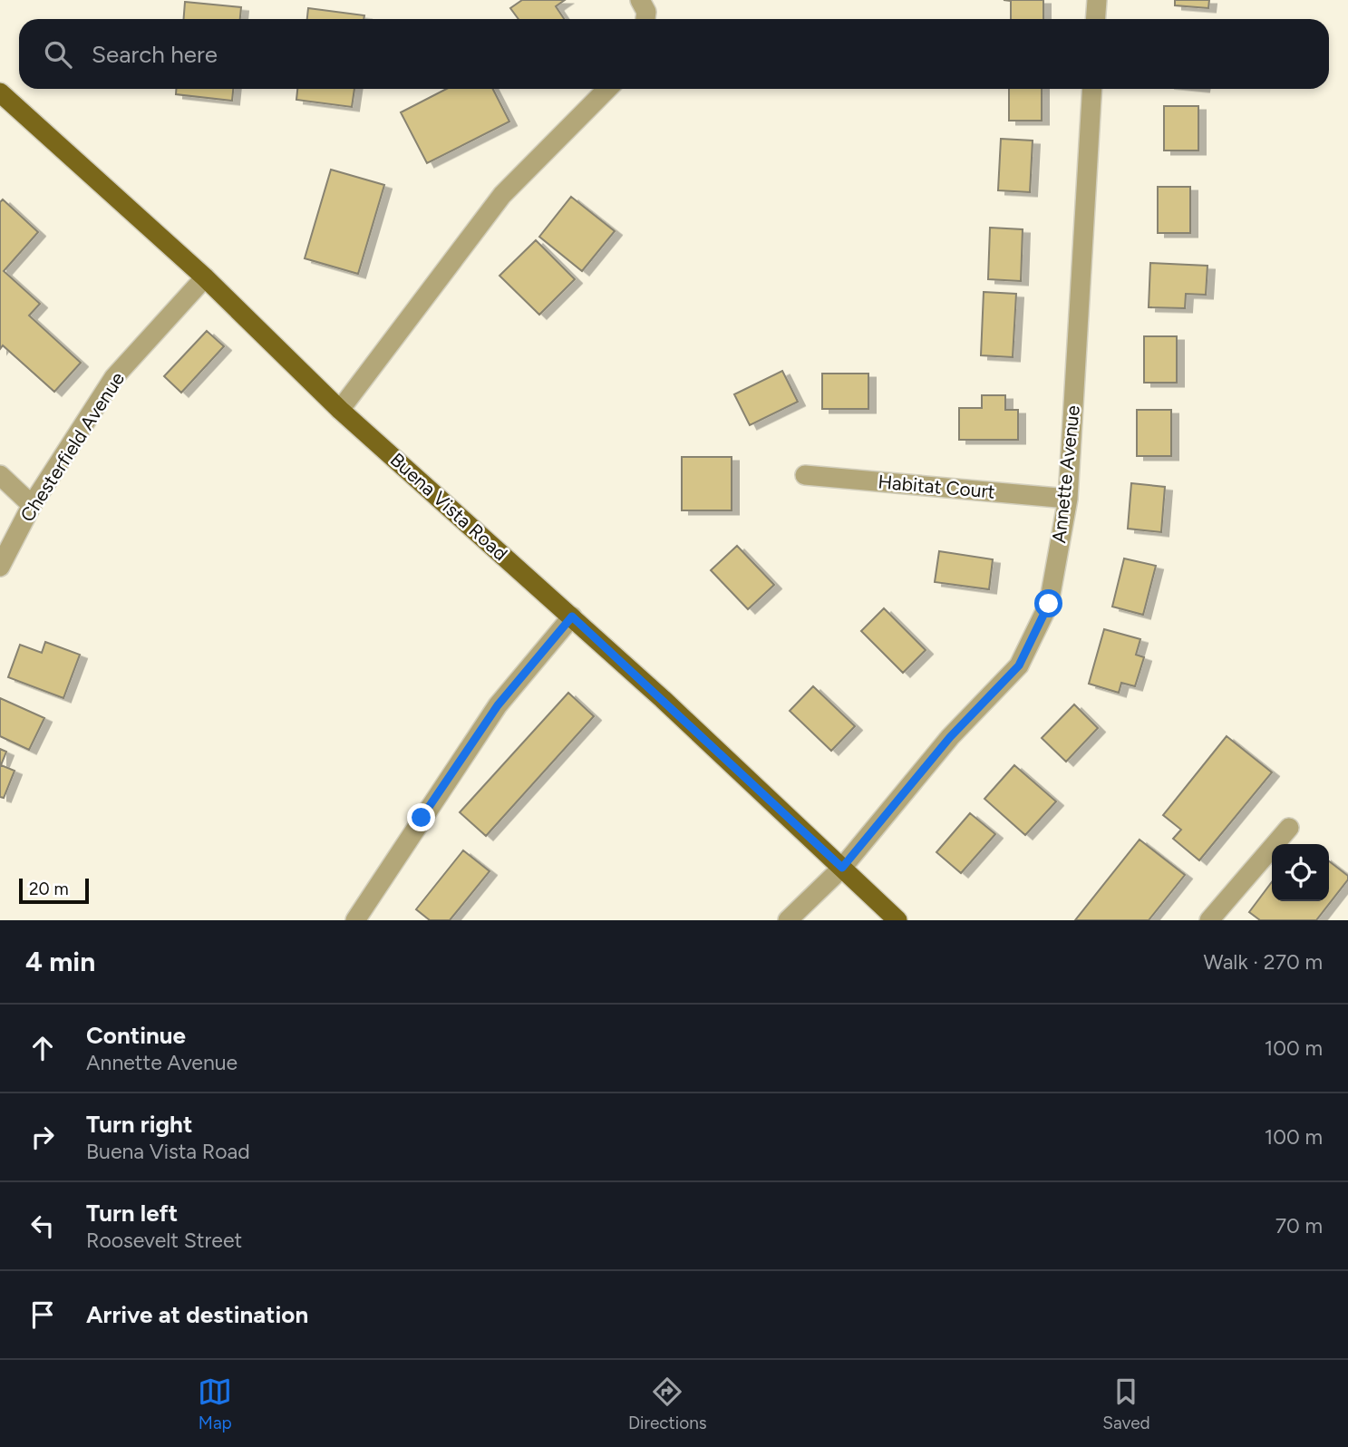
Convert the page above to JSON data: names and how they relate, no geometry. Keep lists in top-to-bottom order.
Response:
{
  "streets": {
    "main road": ["Buena Vista Road"],
    "street": ["Chesterfield Avenue", "Annette Avenue", "Habitat Court"]
  },
  "crossings": [
    ["Chesterfield Avenue", "Buena Vista Road"],
    ["Annette Avenue", "Habitat Court"],
    ["Annette Avenue", "Buena Vista Road"]
  ],
  "scale_bar": "20 m",
  "page": {
    "search": "Search here",
    "scale": "20 m",
    "heading": ["4 min", "Walk · 270 m"],
    "list": [
      ["Continue", "Annette Avenue", "100 m"],
      ["Turn right", "Buena Vista Road", "100 m"],
      ["Turn left", "Roosevelt Street", "70 m"],
      "Arrive at destination"
    ],
    "nav": ["Map", "Directions", "Saved"]
  }
}
